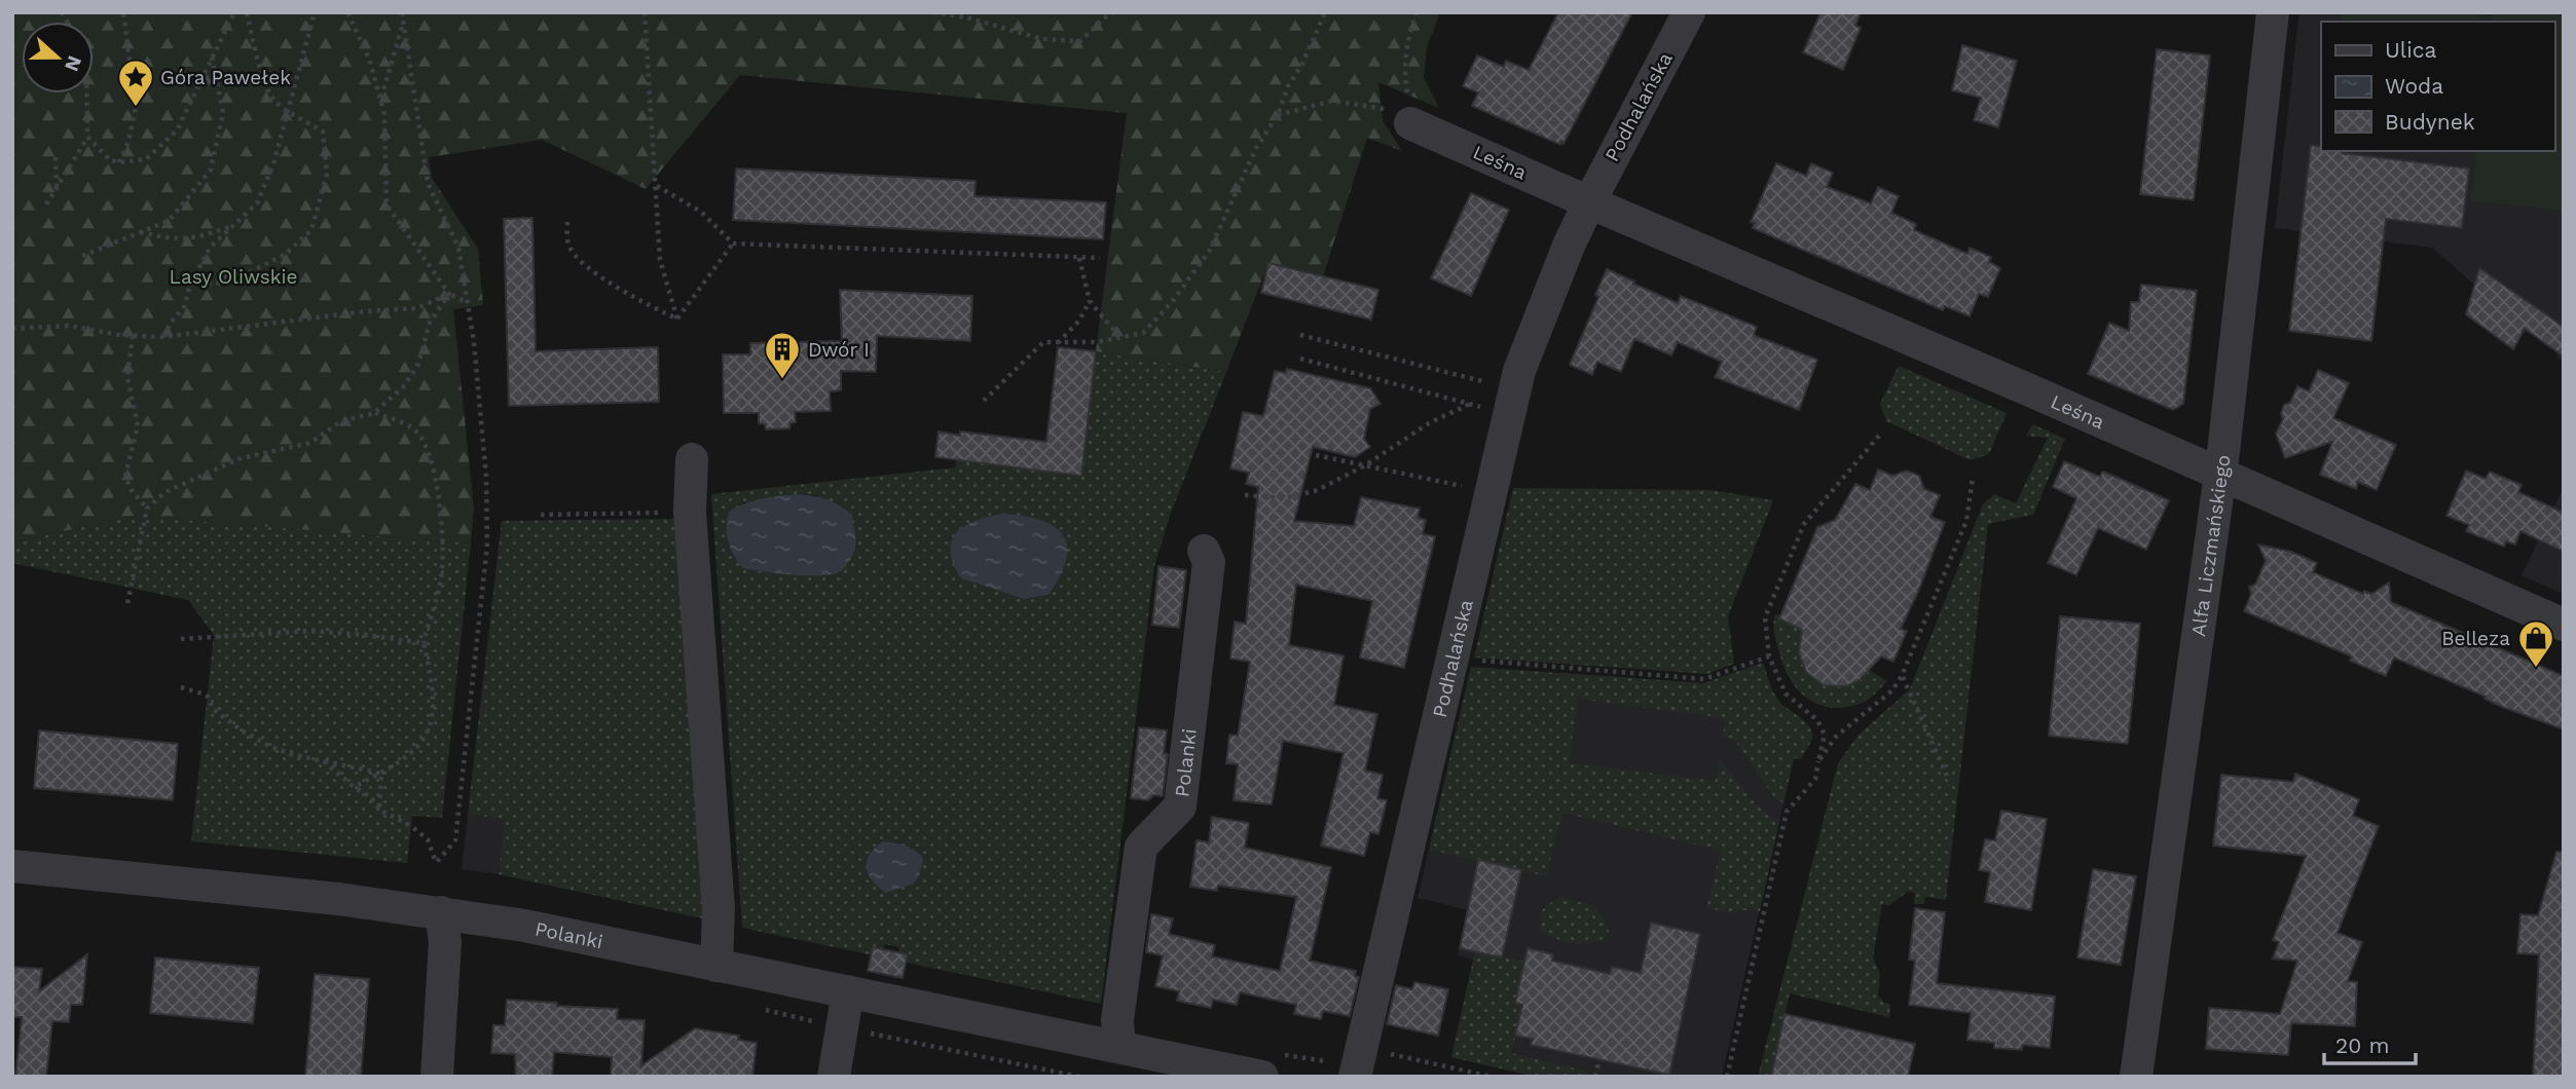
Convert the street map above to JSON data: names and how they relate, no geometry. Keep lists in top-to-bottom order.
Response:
{
  "streets": {
    "street": [
      "Podhalańska",
      "Leśna",
      "Alfa Liczmańskiego",
      "Polanki"
    ]
  },
  "crossings": [
    ["Podhalańska", "Leśna"],
    ["Leśna", "Alfa Liczmańskiego"]
  ],
  "parks": ["Lasy Oliwskie"],
  "places": {
    "place": ["Góra Pawełek"],
    "building": ["Dwór I"],
    "shop": ["Belleza"]
  },
  "legend": ["Ulica", "Woda", "Budynek"],
  "scale_bar": "20 m",
  "north": "right"
}
